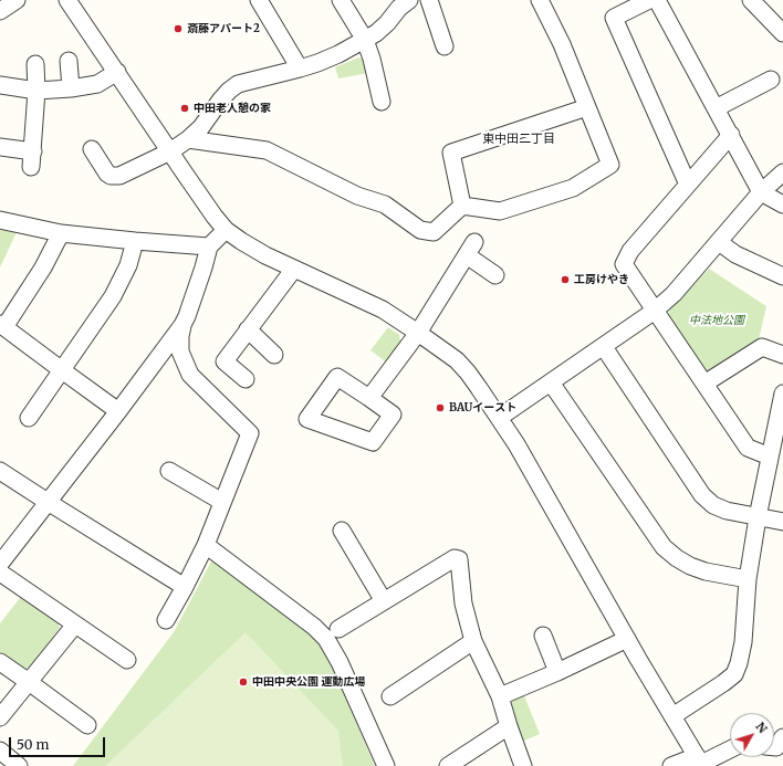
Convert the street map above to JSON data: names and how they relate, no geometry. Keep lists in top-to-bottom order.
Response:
{
  "districts": ["東中田二丁目"],
  "parks": ["中法地公園"],
  "places": [
    "斎藤アパート2",
    "中田老人憩の家",
    "工房けやき",
    "BAUイースト",
    "中田中央公園 運動広場"
  ],
  "scale_bar": "50 m",
  "north": "top right"
}
